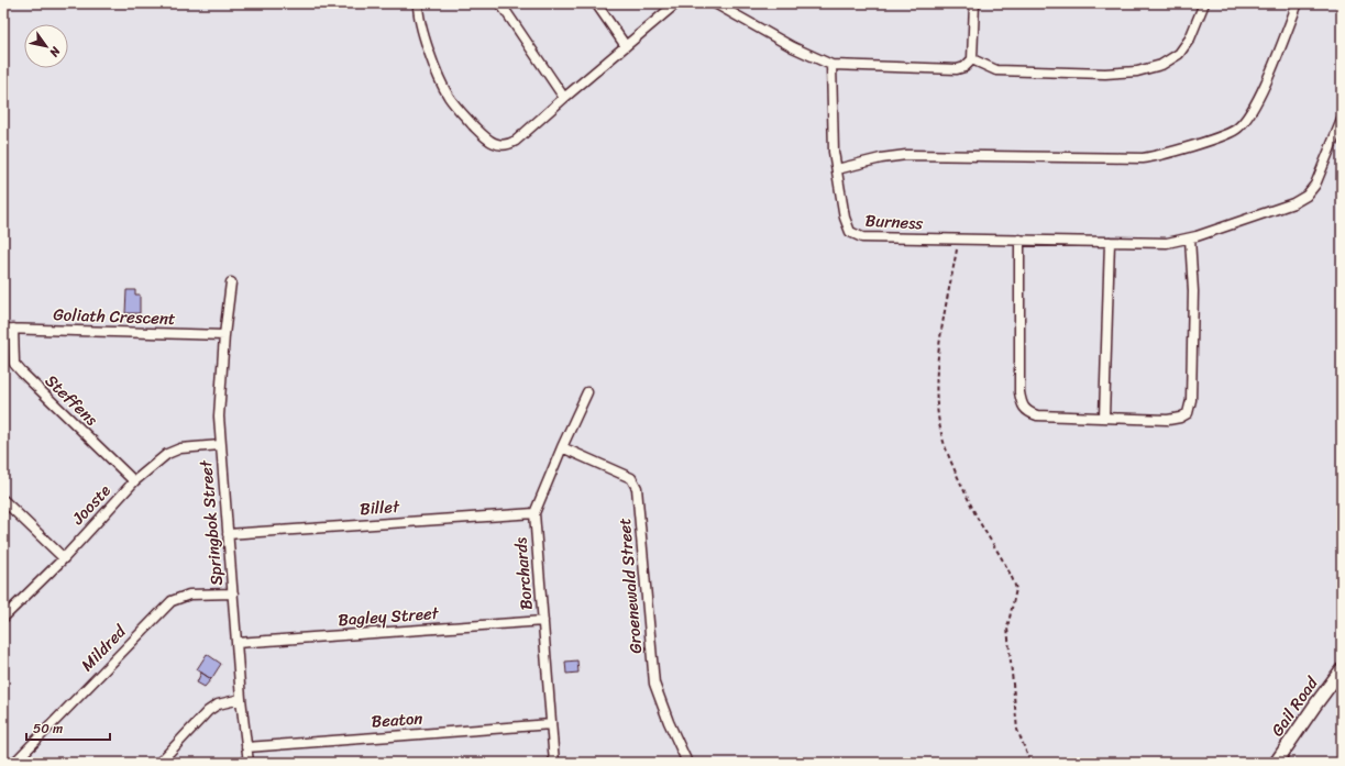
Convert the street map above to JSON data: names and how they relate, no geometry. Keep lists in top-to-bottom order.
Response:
{
  "streets": {
    "street": [
      "Burness",
      "Goliath Crescent",
      "Steffens",
      "Jooste",
      "Billet",
      "Springbok Street",
      "Borchards",
      "Groenewald Street",
      "Bagley Street",
      "Mildred",
      "Gail Road",
      "Beaton"
    ]
  },
  "crossings": [
    ["Goliath Crescent", "Steffens"],
    ["Goliath Crescent", "Springbok Street"],
    ["Steffens", "Jooste"],
    ["Jooste", "Springbok Street"],
    ["Billet", "Springbok Street"],
    ["Billet", "Borchards"],
    ["Springbok Street", "Bagley Street"],
    ["Springbok Street", "Mildred"],
    ["Springbok Street", "Beaton"],
    ["Borchards", "Groenewald Street"],
    ["Borchards", "Bagley Street"],
    ["Borchards", "Beaton"]
  ],
  "scale_bar": "50 m",
  "north": "bottom right"
}
